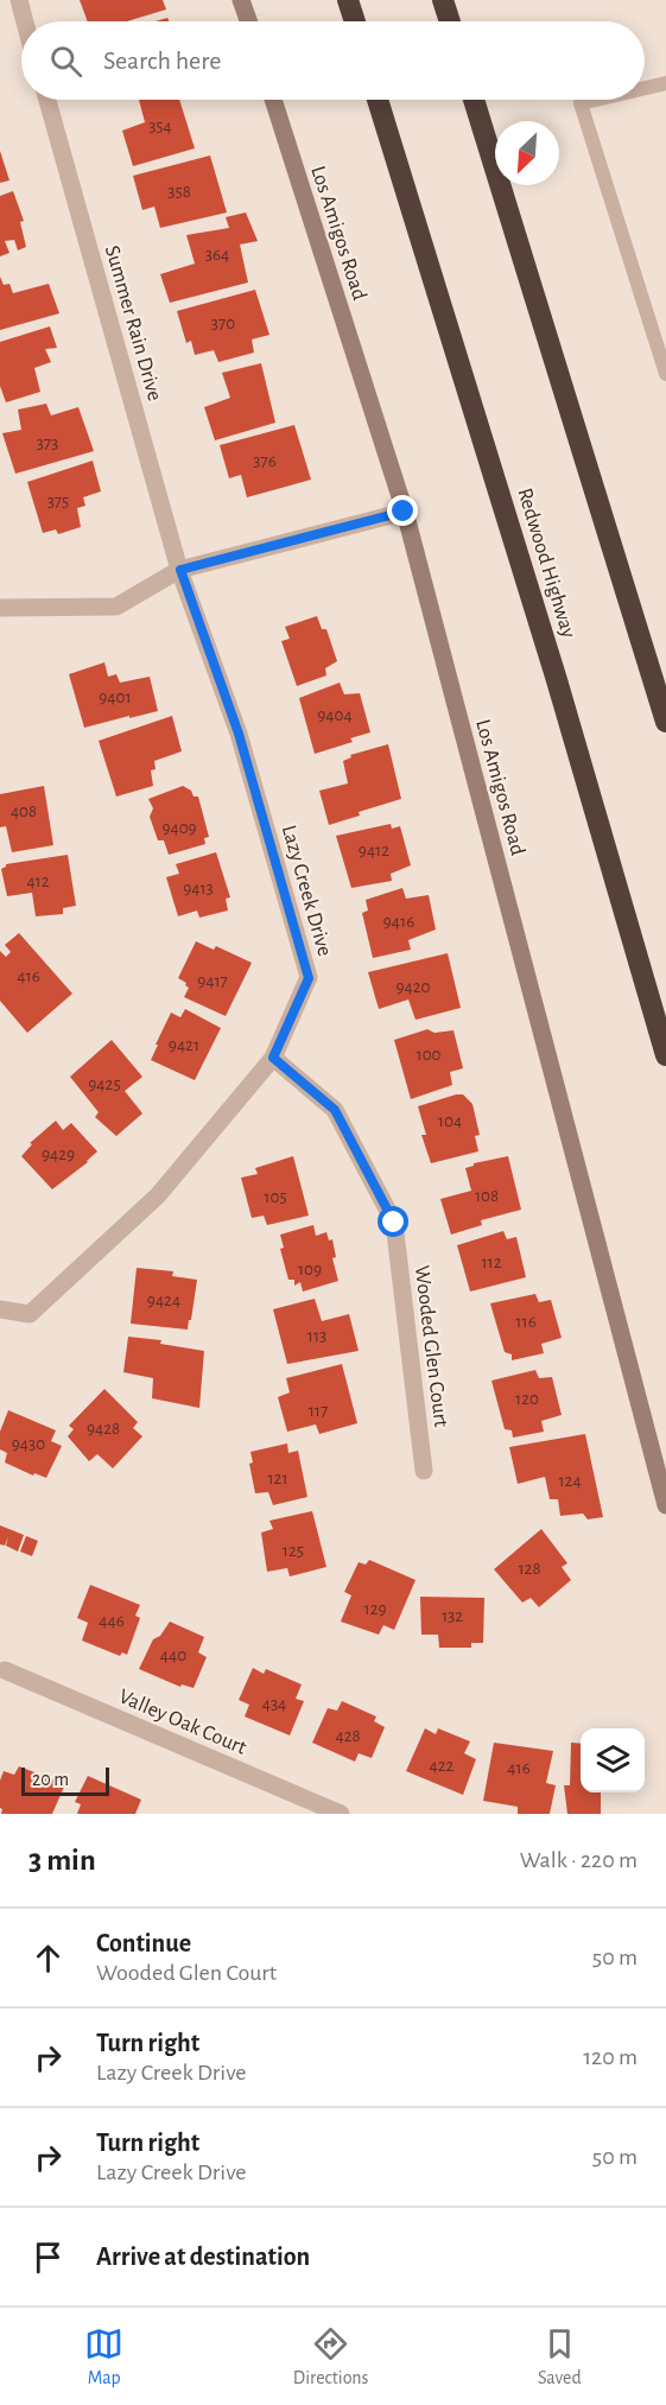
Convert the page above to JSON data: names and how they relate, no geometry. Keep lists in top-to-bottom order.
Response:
{
  "streets": {
    "highway": ["Redwood Highway"],
    "street": [
      "Los Amigos Road",
      "Summer Rain Drive",
      "Lazy Creek Drive",
      "Wooded Glen Court",
      "Valley Oak Court"
    ]
  },
  "crossings": [
    ["Summer Rain Drive", "Lazy Creek Drive"],
    ["Lazy Creek Drive", "Wooded Glen Court"]
  ],
  "house_numbers": [
    "354",
    "358",
    "364",
    "370",
    "373",
    "376",
    "375",
    "9401",
    "9404",
    "408",
    "9409",
    "9412",
    "412",
    "9413",
    "9416",
    "416",
    "9417",
    "9420",
    "9421",
    "100",
    "9425",
    "104",
    "9429",
    "108",
    "105",
    "112",
    "109",
    "9424",
    "116",
    "113",
    "120",
    "117",
    "9428",
    "9430",
    "121",
    "124",
    "125",
    "128",
    "129",
    "132",
    "446",
    "440",
    "434",
    "428",
    "422",
    "416"
  ],
  "scale_bar": "20 m",
  "north": "bottom left",
  "page": {
    "search": "Search here",
    "scale": "20 m",
    "heading": ["3 min", "Walk · 220 m"],
    "list": [
      ["Continue", "Wooded Glen Court", "50 m"],
      ["Turn right", "Lazy Creek Drive", "120 m"],
      ["Turn right", "Lazy Creek Drive", "50 m"],
      "Arrive at destination"
    ],
    "nav": ["Map", "Directions", "Saved"]
  }
}
